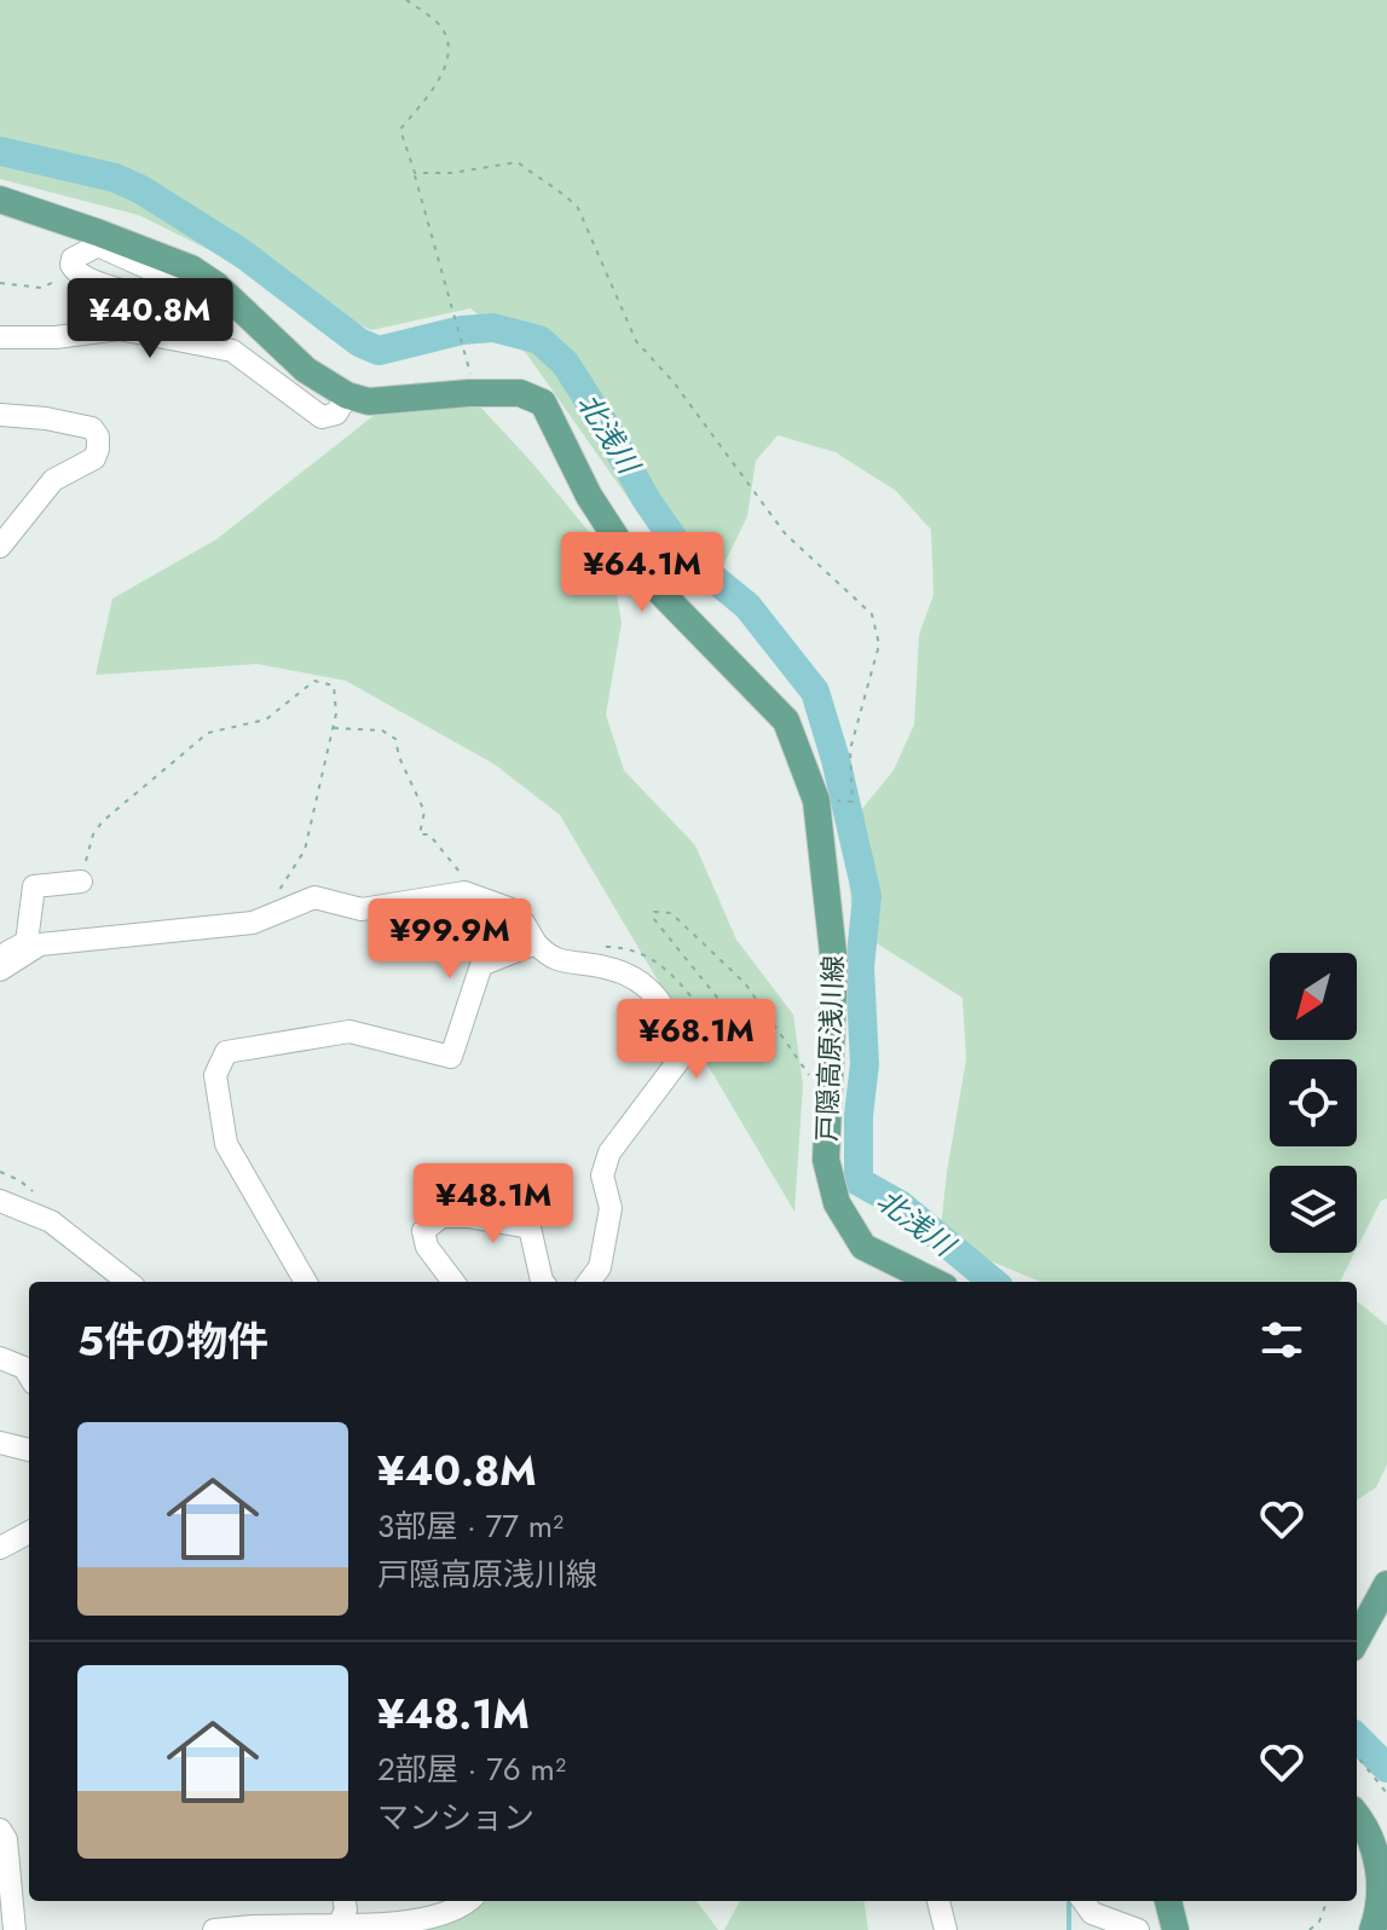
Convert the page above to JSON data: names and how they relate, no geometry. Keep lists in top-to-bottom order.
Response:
{
  "streets": {
    "main road": ["戸隠高原浅川線"]
  },
  "water": ["北浅川"],
  "north": "bottom left",
  "page": {
    "price": [
      "¥40.8M",
      "¥64.1M",
      "¥99.9M",
      "¥68.1M",
      "¥48.1M"
    ],
    "heading": "5件の物件",
    "list": [
      {
        "name": "¥40.8M",
        "note": "3部屋 · 77 m² · 戸隠高原浅川線"
      },
      {
        "name": "¥48.1M",
        "note": "2部屋 · 76 m² · マンション"
      }
    ]
  }
}
